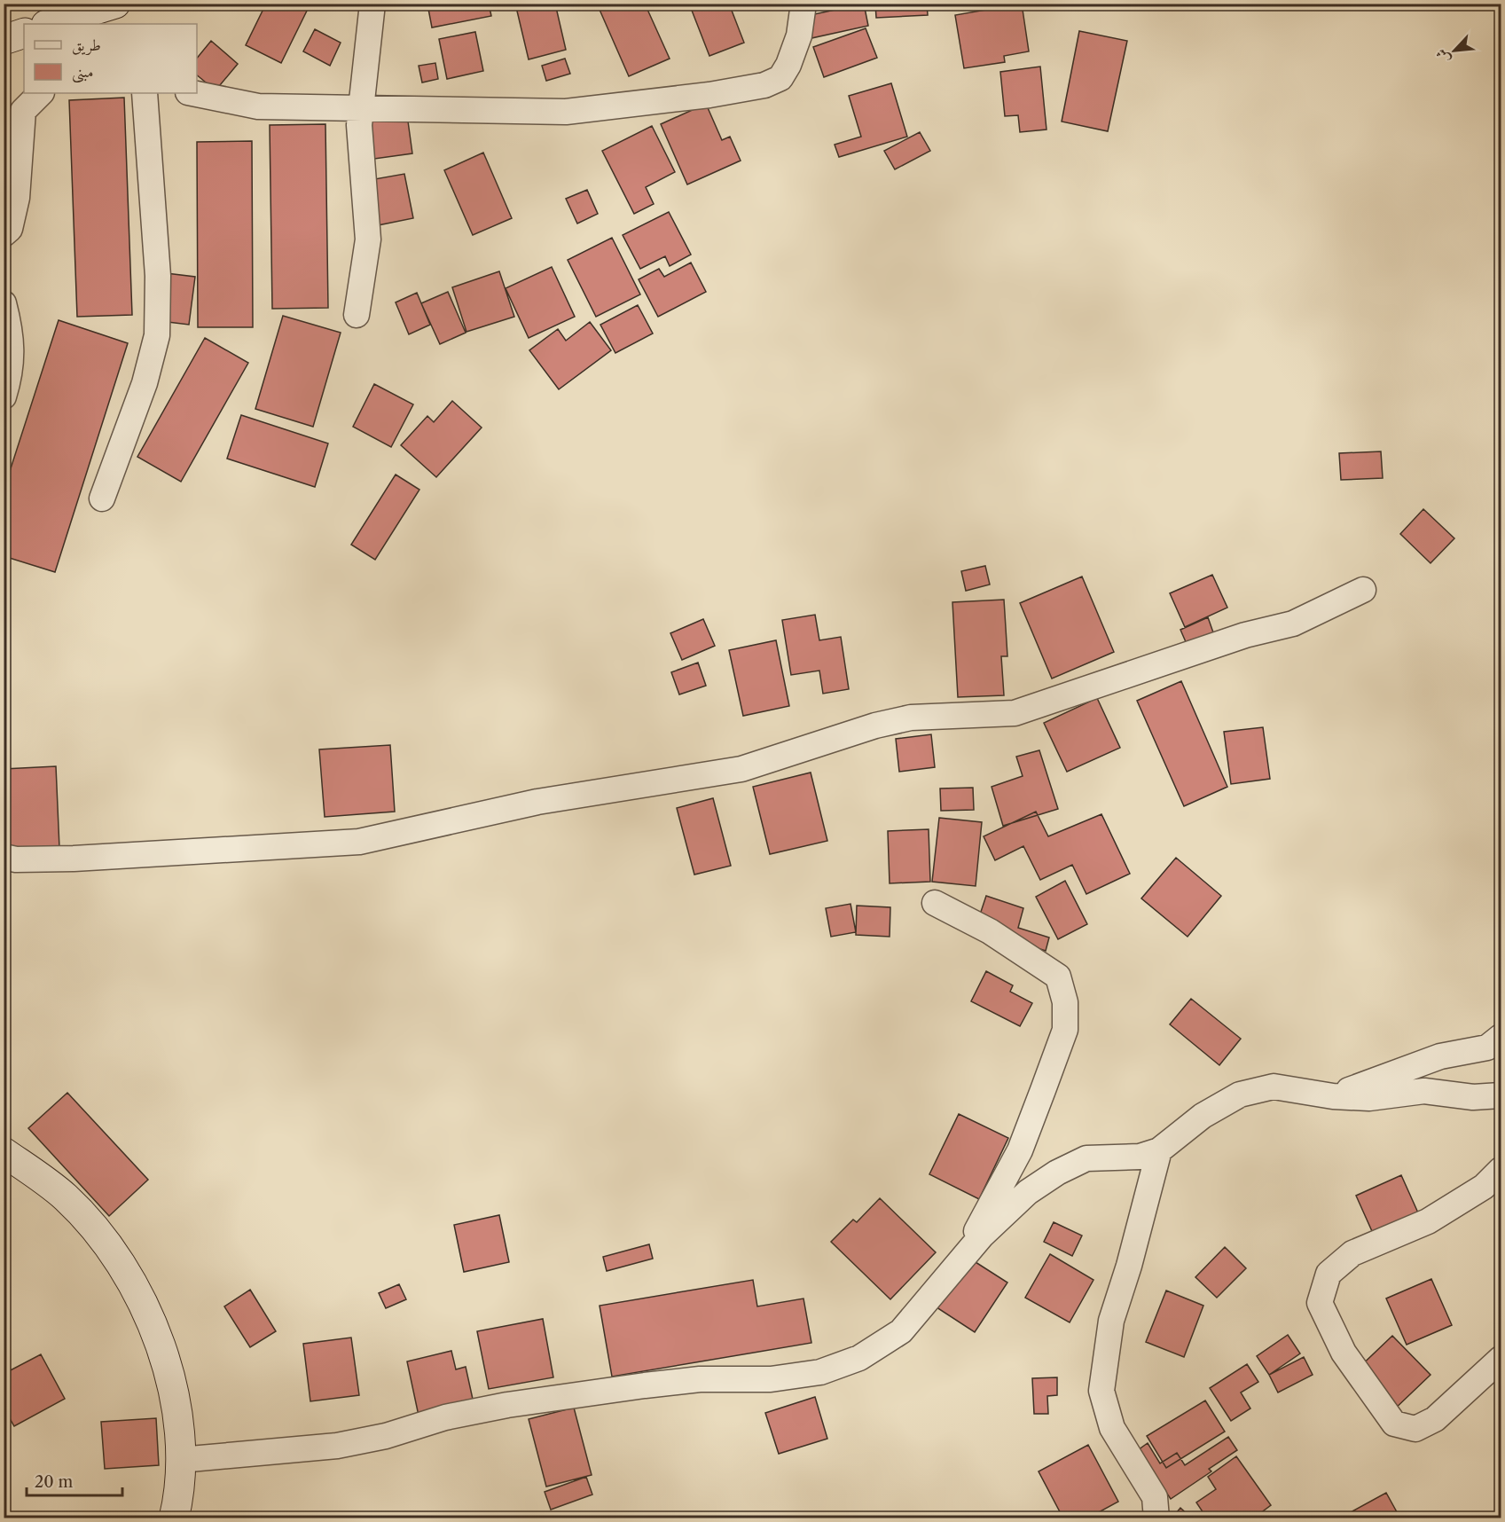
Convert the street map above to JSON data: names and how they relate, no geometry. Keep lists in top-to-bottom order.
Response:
{
  "legend": ["طريق", "مبنى"],
  "scale_bar": "20 m",
  "north": "bottom left"
}
